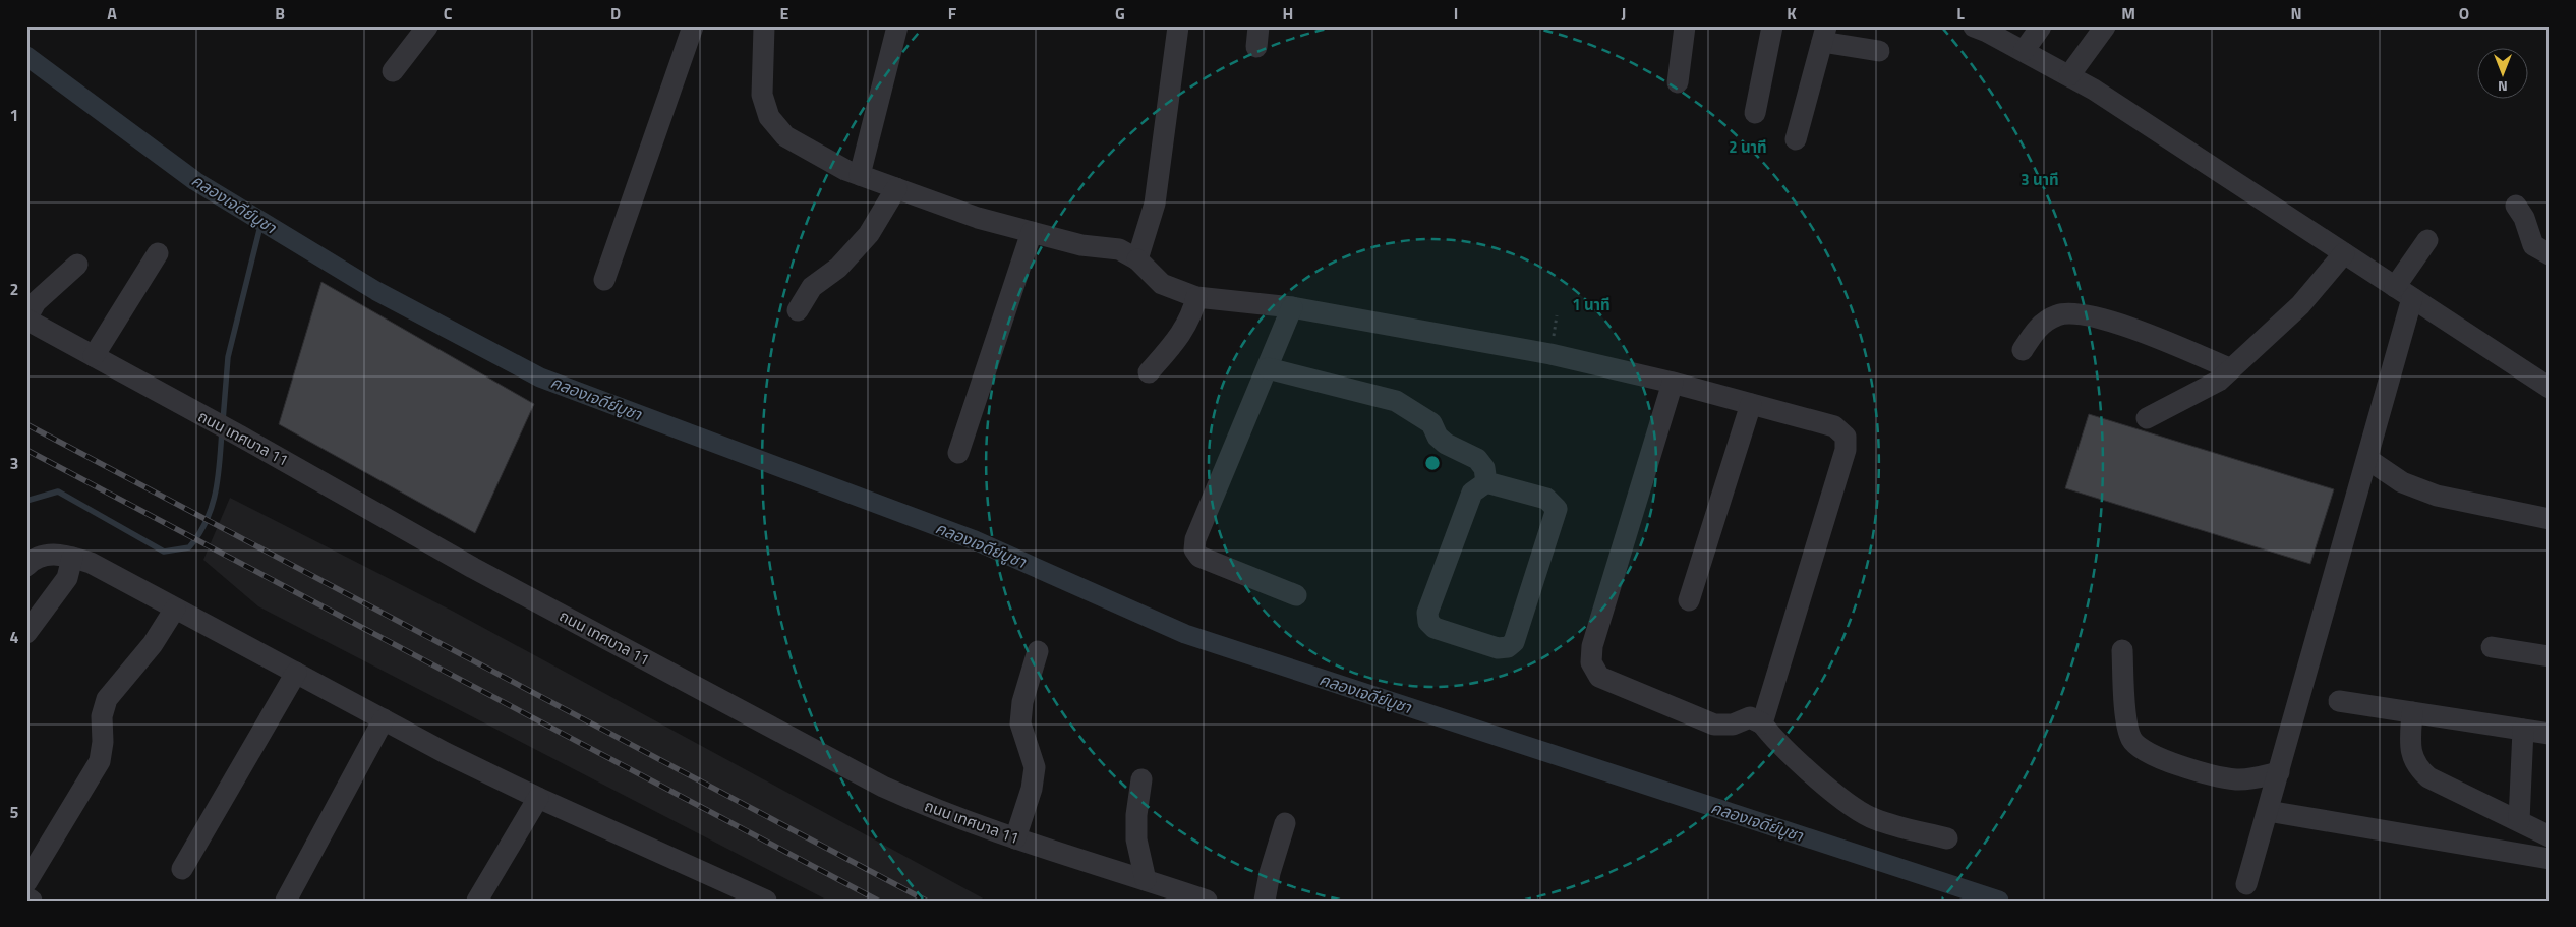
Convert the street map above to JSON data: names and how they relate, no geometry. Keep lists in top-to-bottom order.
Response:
{
  "streets": {
    "street": ["ถนน เทศบาล 11"]
  },
  "water": ["คลองเจดีย์บูชา"],
  "north": "bottom",
  "grid": {
    "columns": [
      "A",
      "B",
      "C",
      "D",
      "E",
      "F",
      "G",
      "H",
      "I",
      "J",
      "K",
      "L",
      "M",
      "N",
      "O"
    ],
    "rows": [
      "1",
      "2",
      "3",
      "4",
      "5"
    ]
  },
  "rings": ["2 นาที", "3 นาที", "1 นาที"]
}
